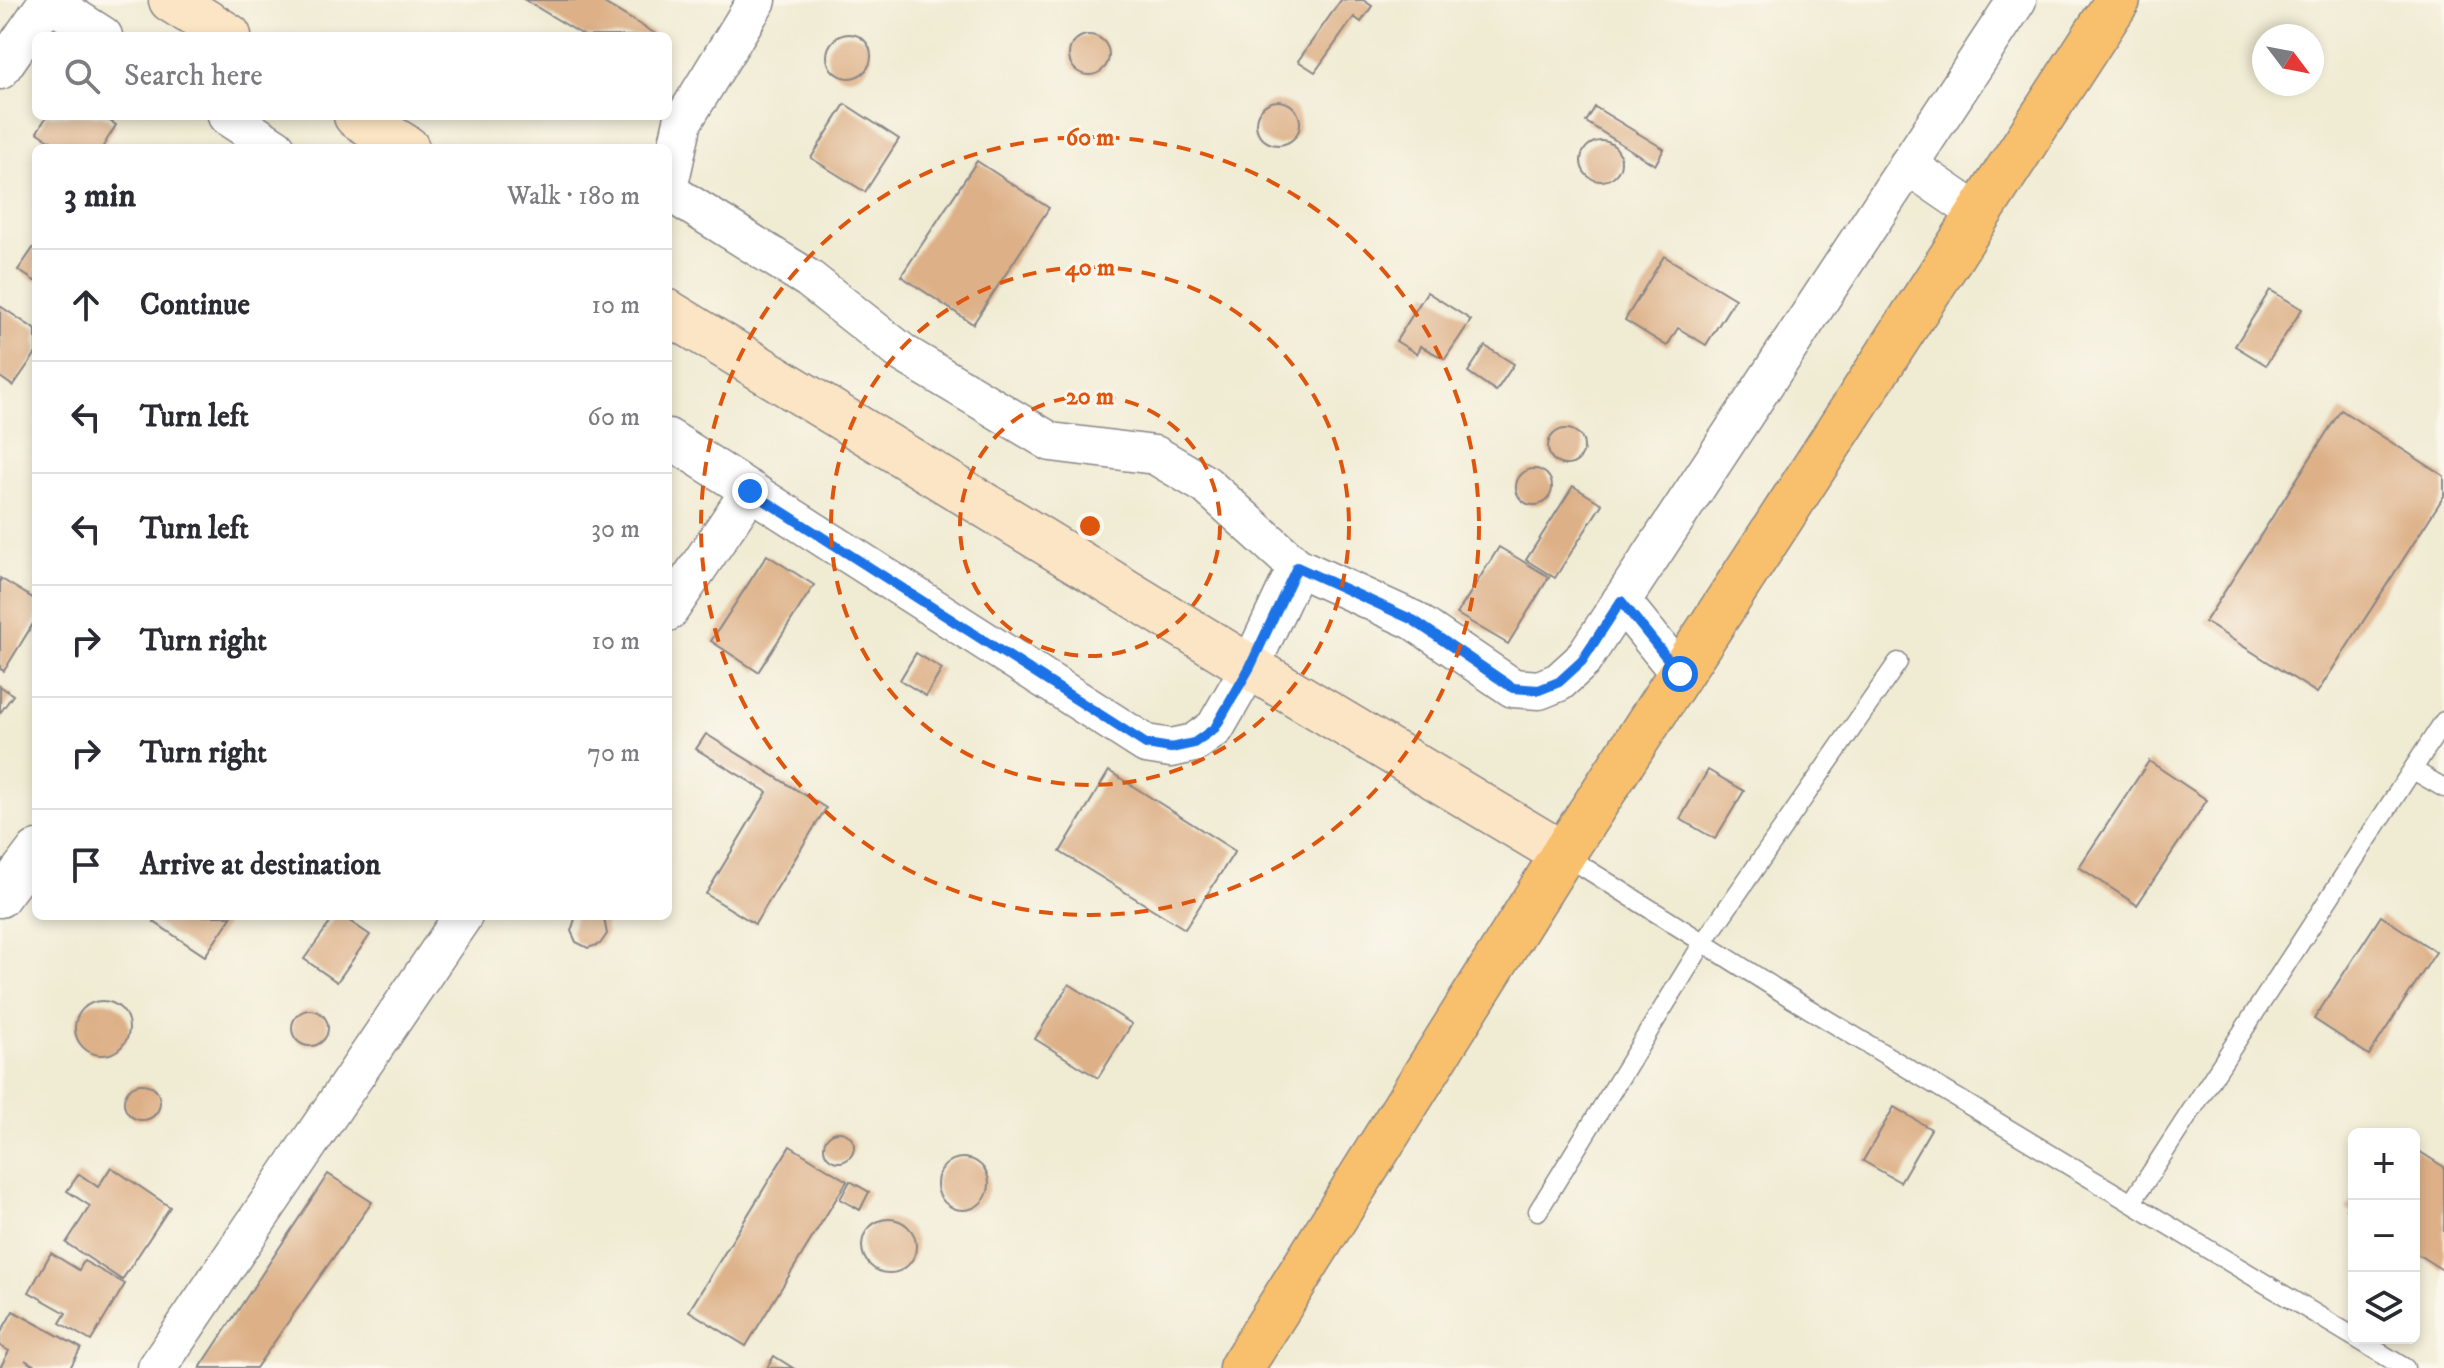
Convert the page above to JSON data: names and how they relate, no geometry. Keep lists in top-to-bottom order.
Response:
{
  "north": "bottom right",
  "page": {
    "search": "Search here",
    "heading": ["3 min", "Walk · 180 m"],
    "list": [
      ["Continue", "10 m"],
      ["Turn left", "60 m"],
      ["Turn left", "30 m"],
      ["Turn right", "10 m"],
      ["Turn right", "70 m"],
      "Arrive at destination"
    ],
    "map_buttons": ["+", "−"]
  },
  "rings": ["60 m", "40 m", "20 m"]
}
